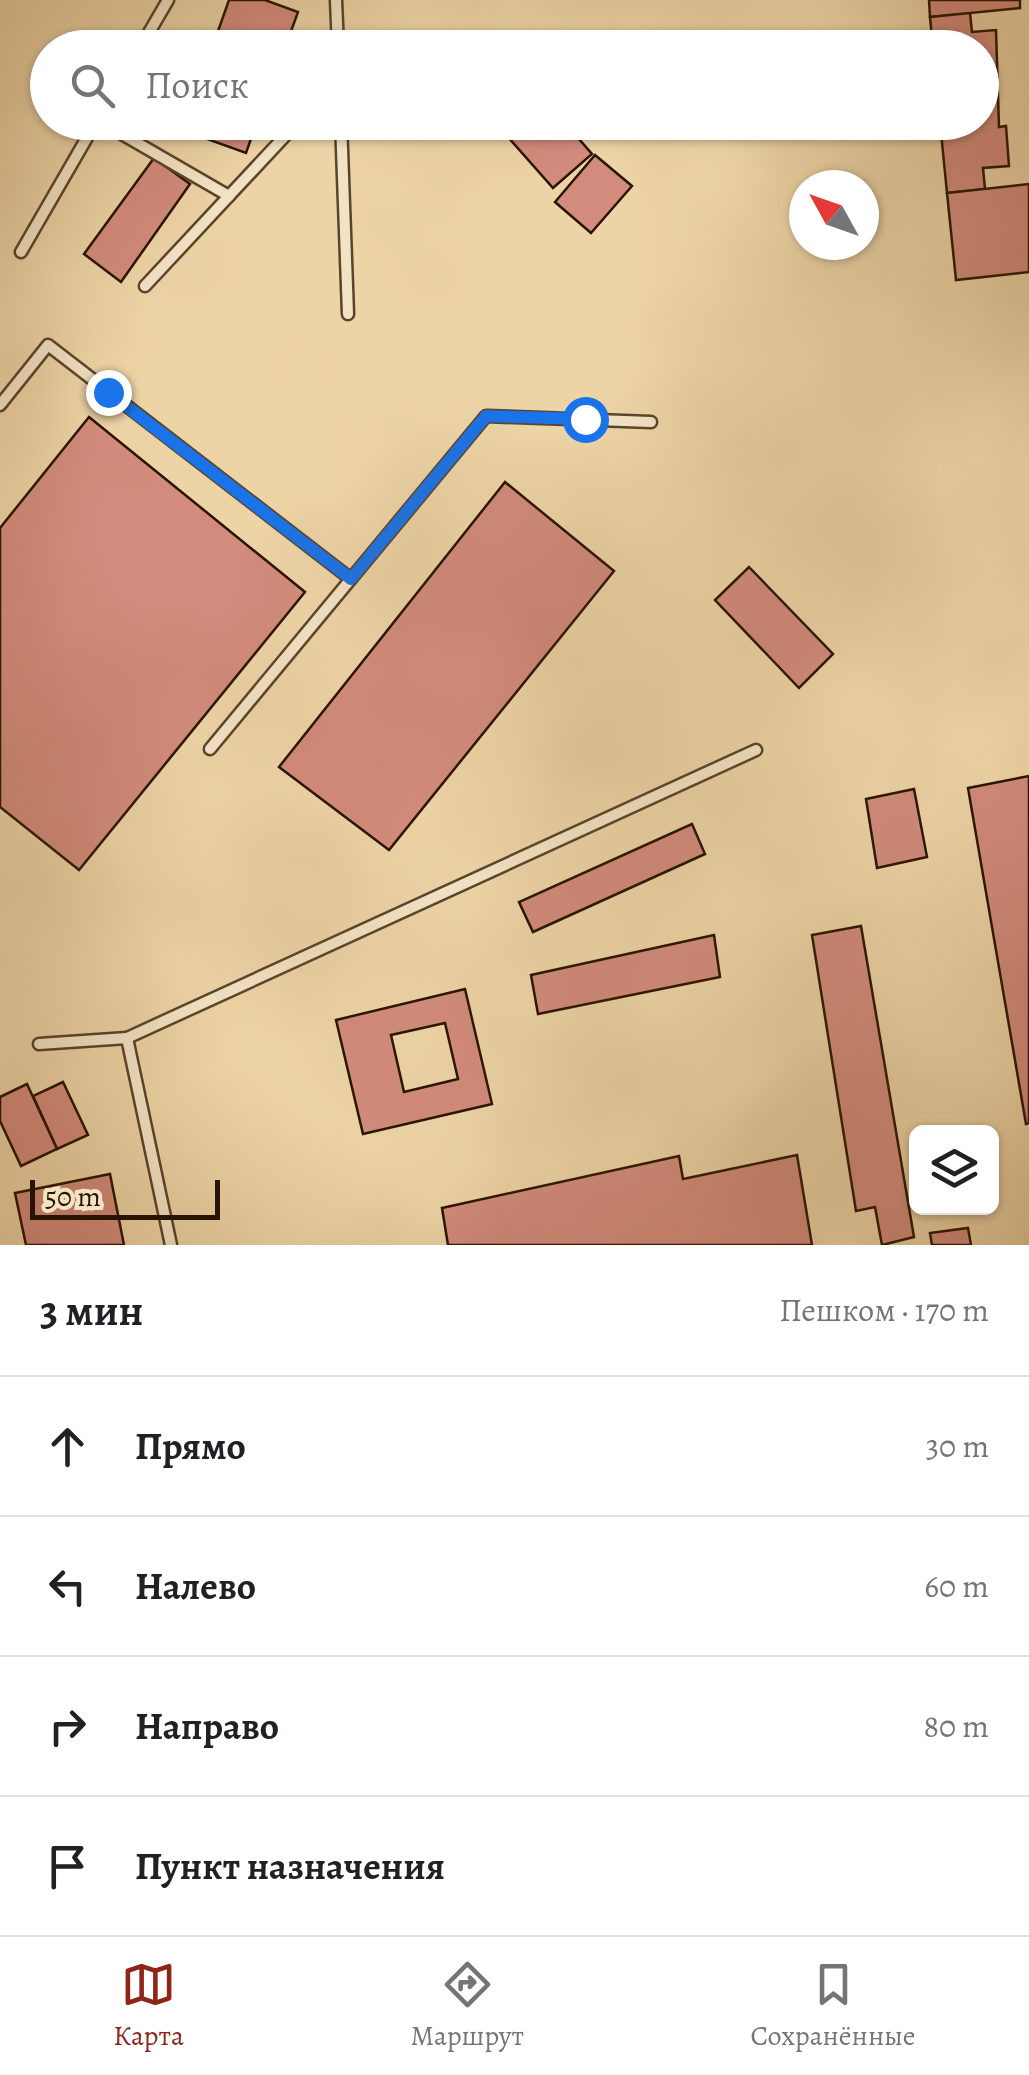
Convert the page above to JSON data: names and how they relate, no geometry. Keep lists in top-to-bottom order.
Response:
{
  "scale_bar": "50 m",
  "north": "top left",
  "page": {
    "search": "Поиск",
    "scale": "50 m",
    "heading": ["3 мин", "Пешком · 170 m"],
    "list": [
      ["Прямо", "30 m"],
      ["Налево", "60 m"],
      ["Направо", "80 m"],
      "Пункт назначения"
    ],
    "nav": ["Карта", "Маршрут", "Сохранённые"]
  }
}
